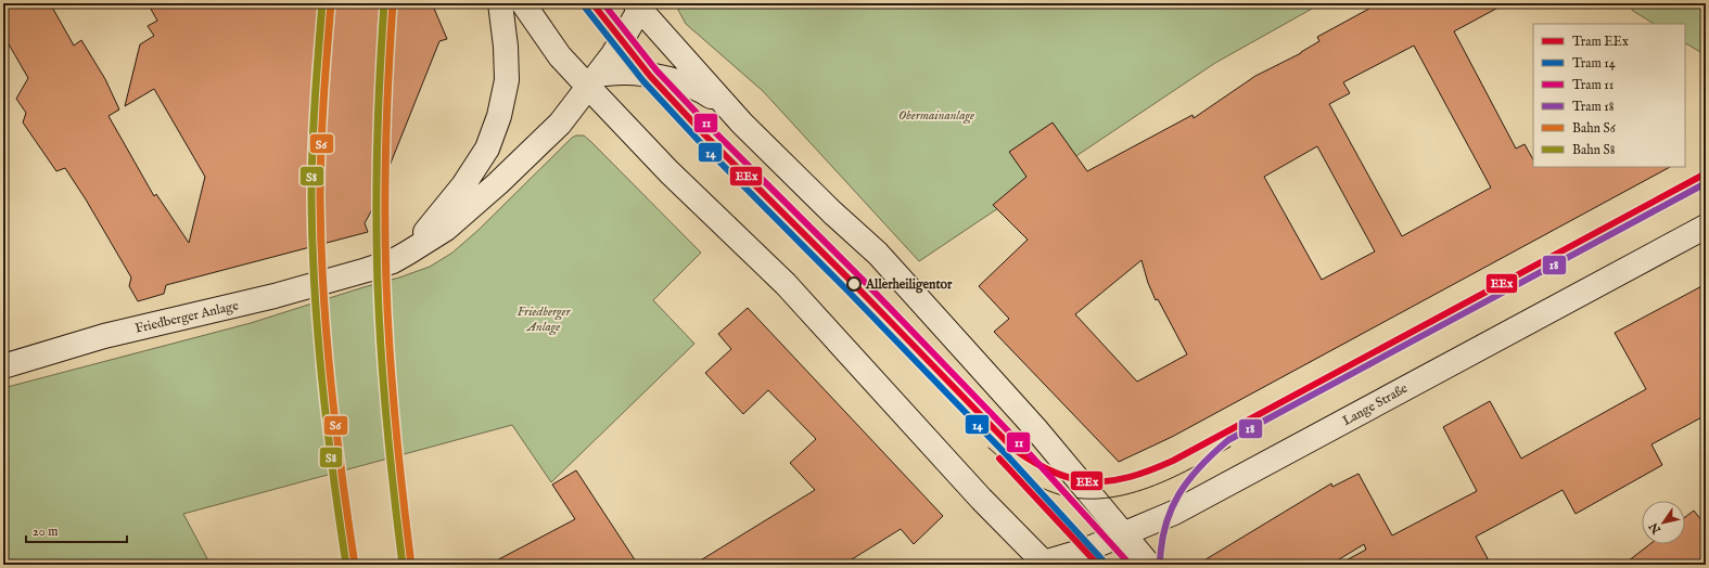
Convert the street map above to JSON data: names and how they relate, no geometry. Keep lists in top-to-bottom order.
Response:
{
  "streets": {
    "main road": ["Friedberger Anlage", "Lange Straße"]
  },
  "parks": ["Obermainanlage", "Friedberger Anlage"],
  "places": ["Allerheiligentor"],
  "lines": [
    "tram line EEx",
    "tram line 11",
    "rail line S6",
    "rail line S8",
    "tram line 14",
    "tram line 18"
  ],
  "legend": [
    "Tram EEx",
    "Tram 14",
    "Tram 11",
    "Tram 18",
    "Bahn S6",
    "Bahn S8"
  ],
  "scale_bar": "20 m",
  "north": "bottom left"
}
